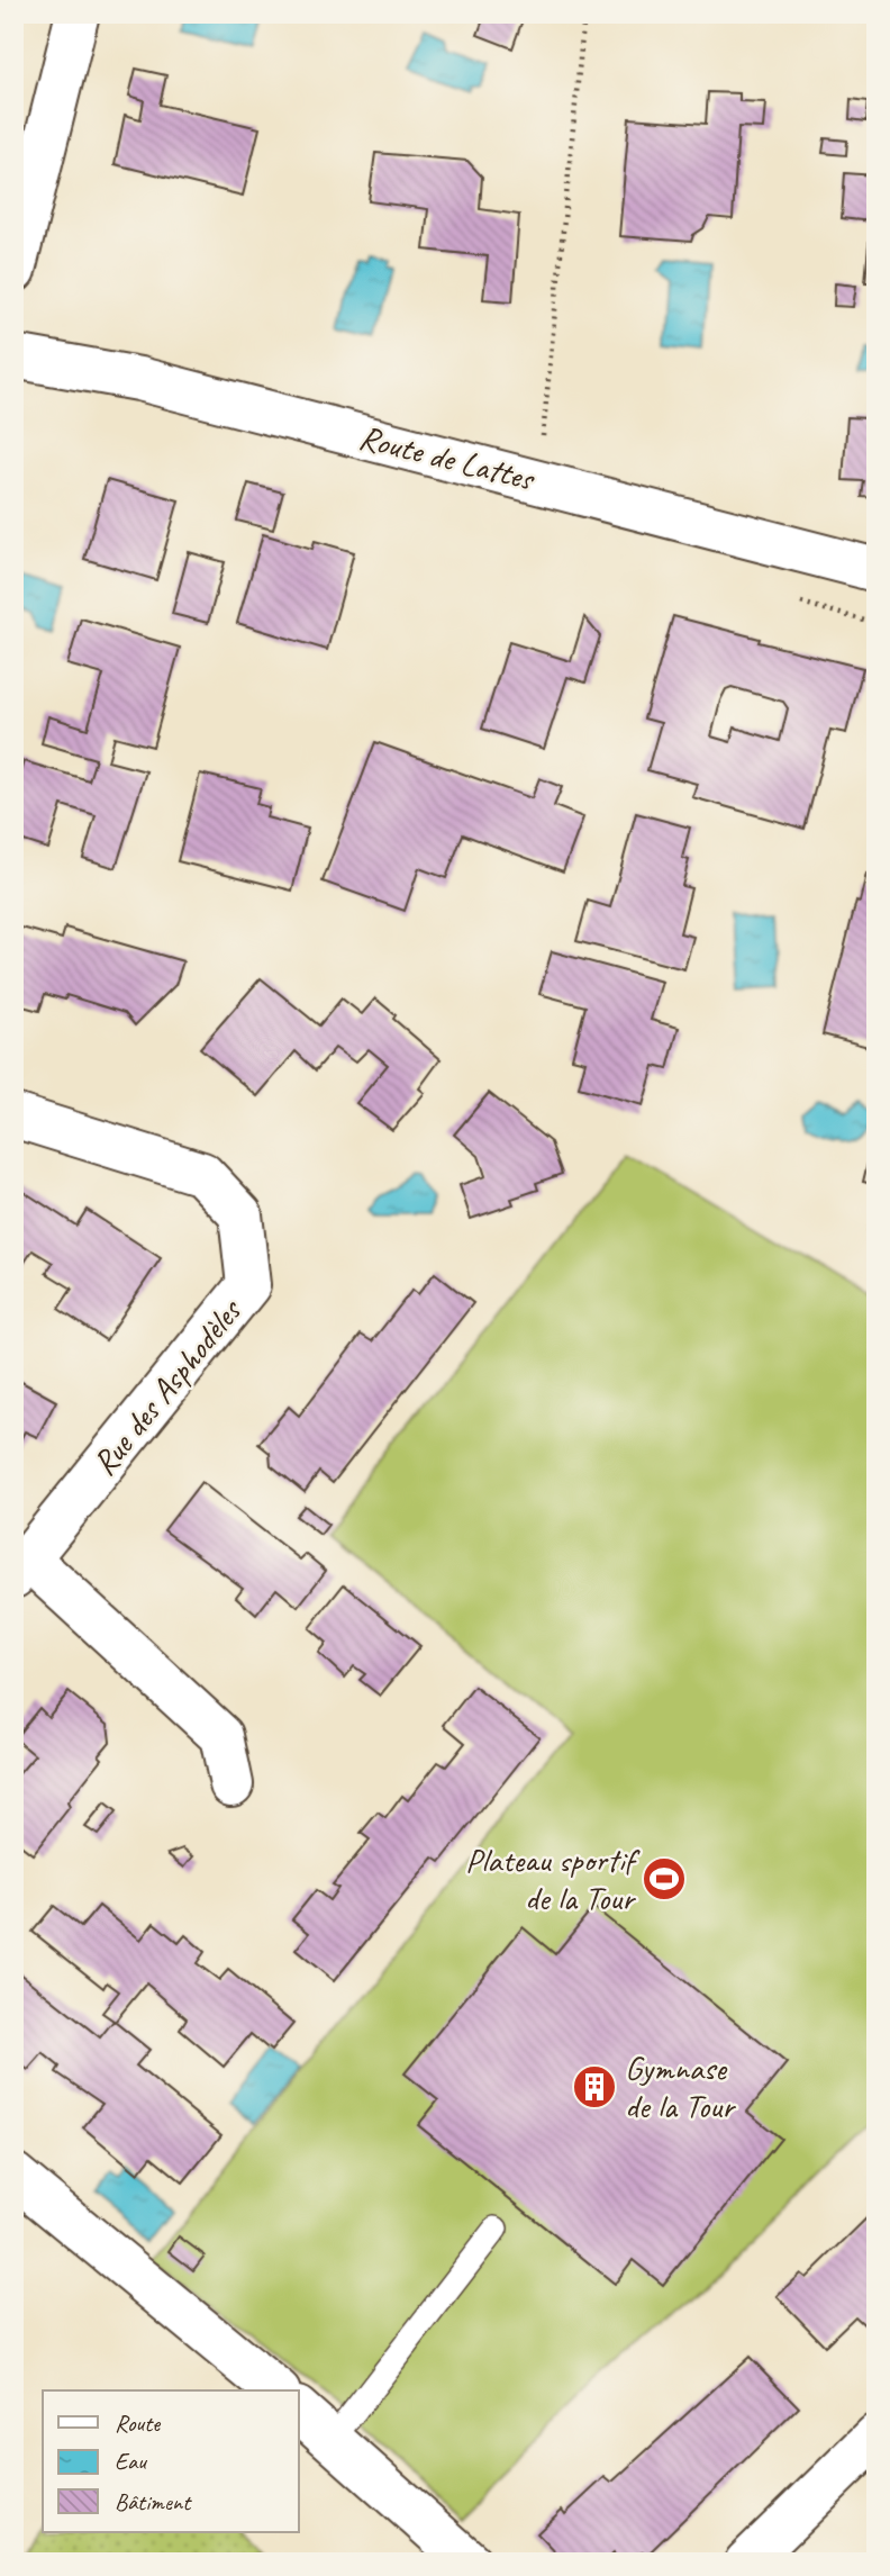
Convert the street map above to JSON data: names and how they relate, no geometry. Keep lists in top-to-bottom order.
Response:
{
  "streets": {
    "street": ["Route de Lattes", "Rue des Asphodèles"]
  },
  "places": {
    "sports": ["Plateau sportif de la Tour"],
    "building": ["Gymnase de la Tour"]
  },
  "legend": ["Route", "Eau", "Bâtiment"]
}
